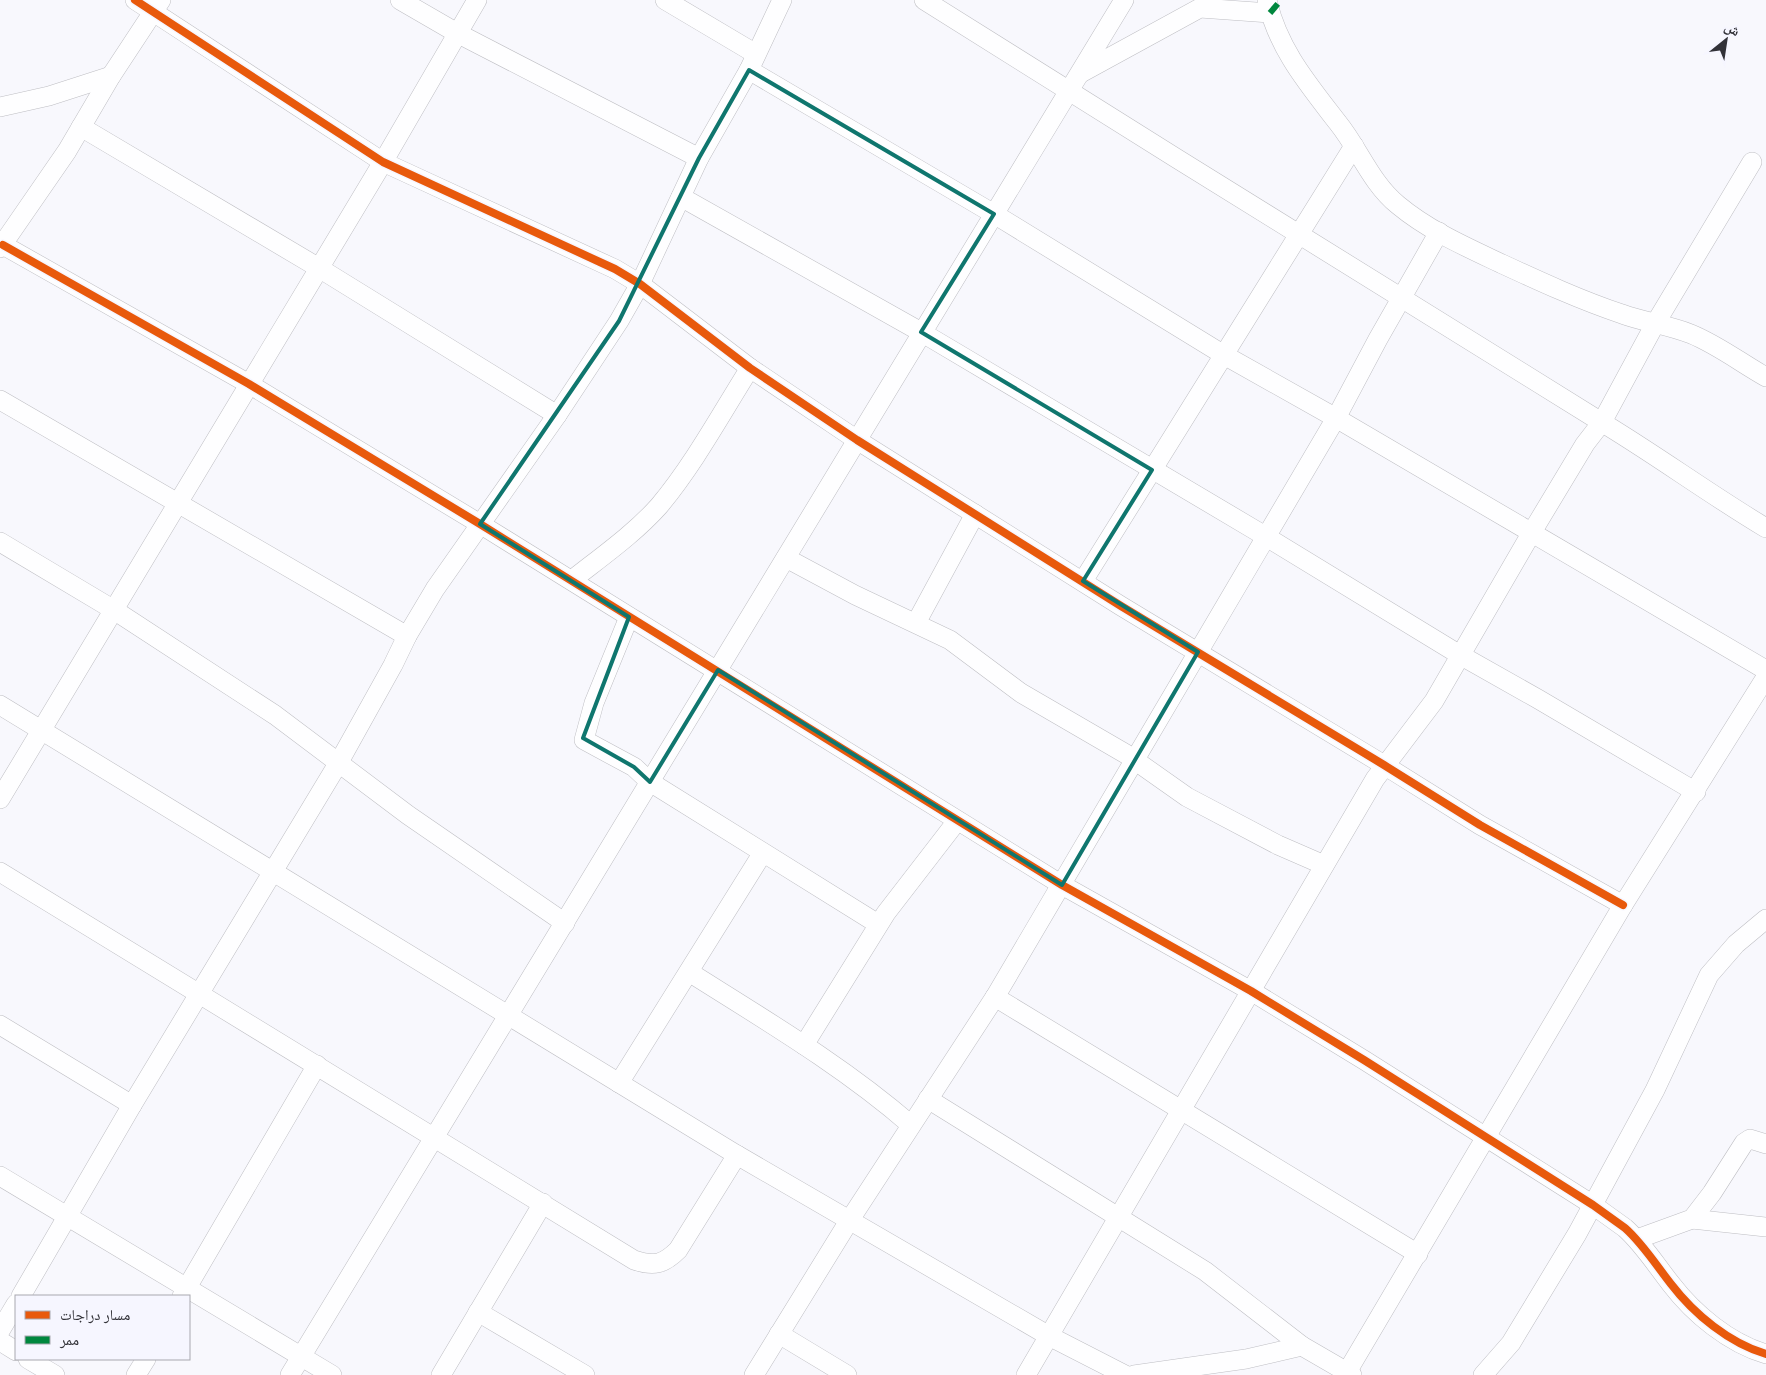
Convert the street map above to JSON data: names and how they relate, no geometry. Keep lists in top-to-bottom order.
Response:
{
  "legend": ["مسار دراجات", "ممر"],
  "north": "top right"
}
